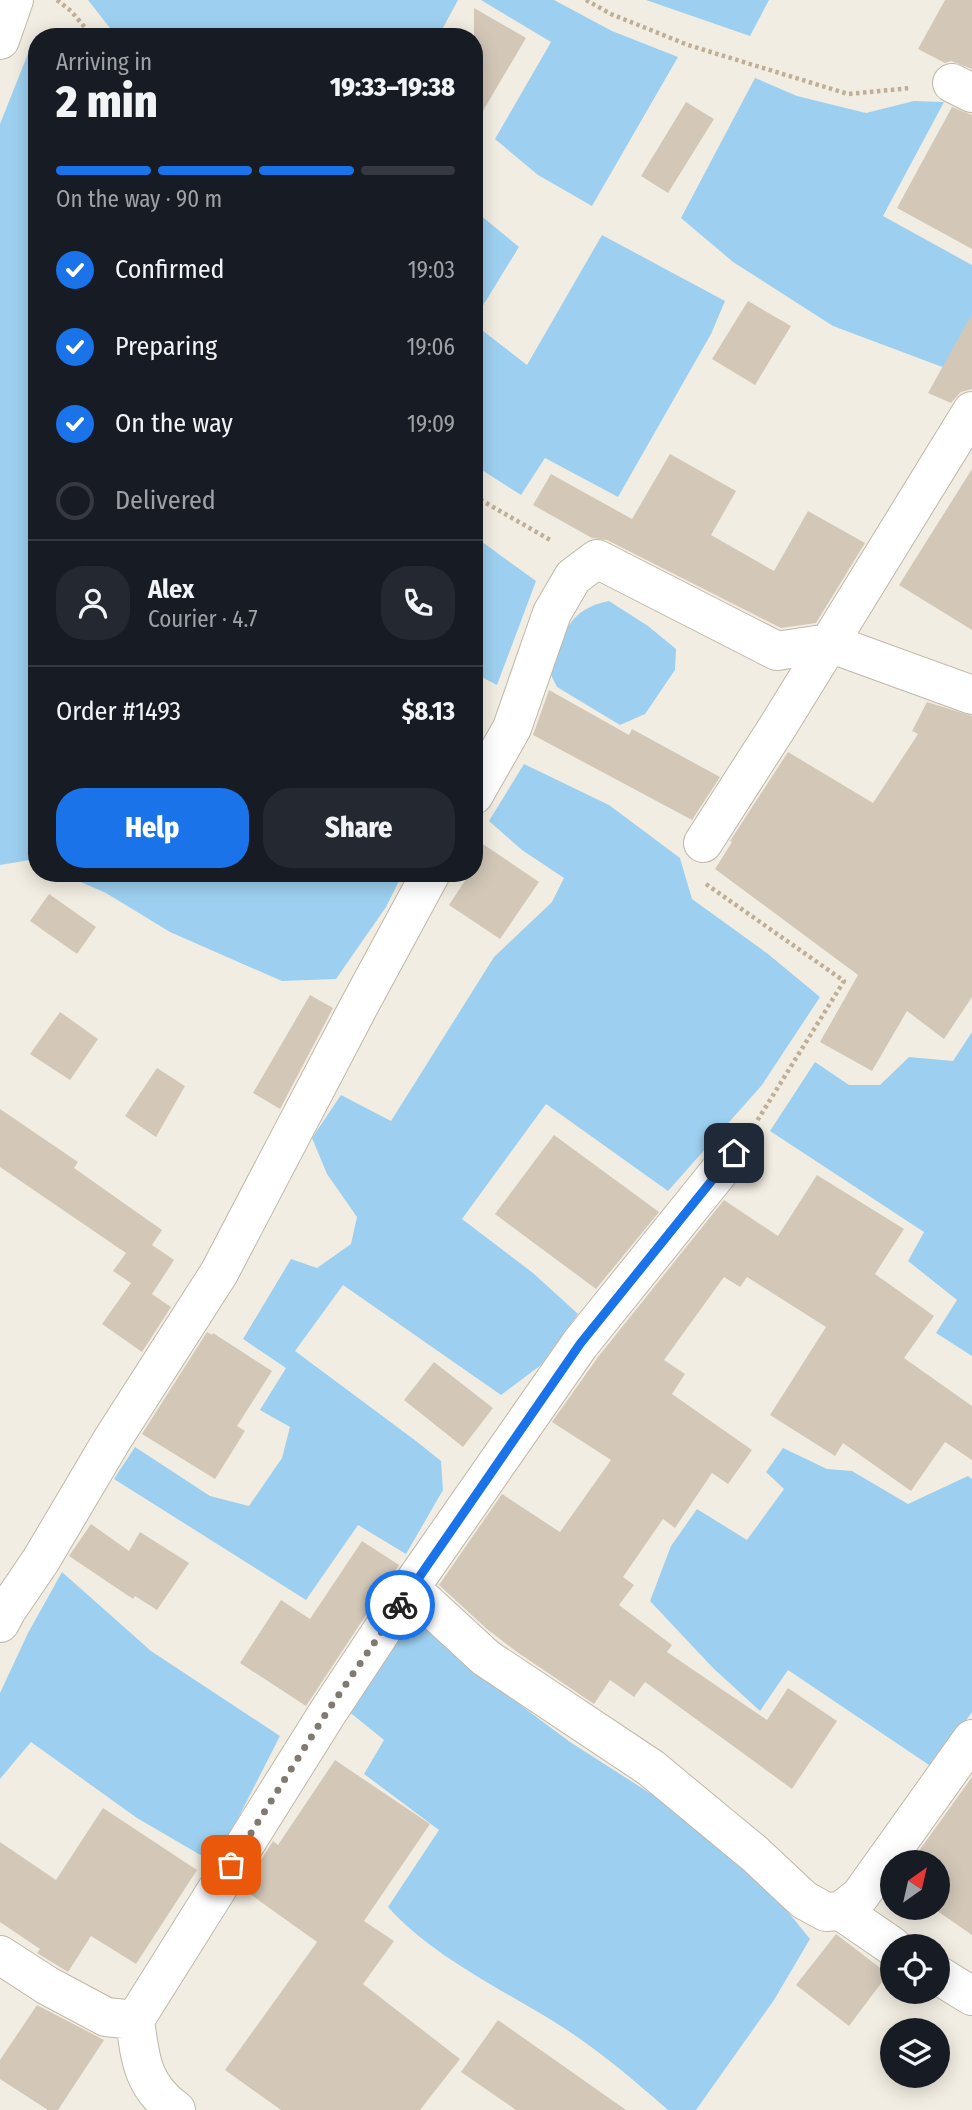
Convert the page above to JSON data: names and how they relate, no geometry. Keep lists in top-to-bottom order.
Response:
{
  "north": "top right",
  "page": {
    "heading": ["2 min", "Arriving in", "19:33–19:38"],
    "panel": [
      "Alex",
      "Courier · 4.7",
      "Order #1493",
      "$8.13"
    ],
    "bar": "On the way · 90 m",
    "list": [
      ["Confirmed", "19:03"],
      ["Preparing", "19:06"],
      ["On the way", "19:09"],
      "Delivered"
    ],
    "buttons": ["Help", "Share"]
  }
}
